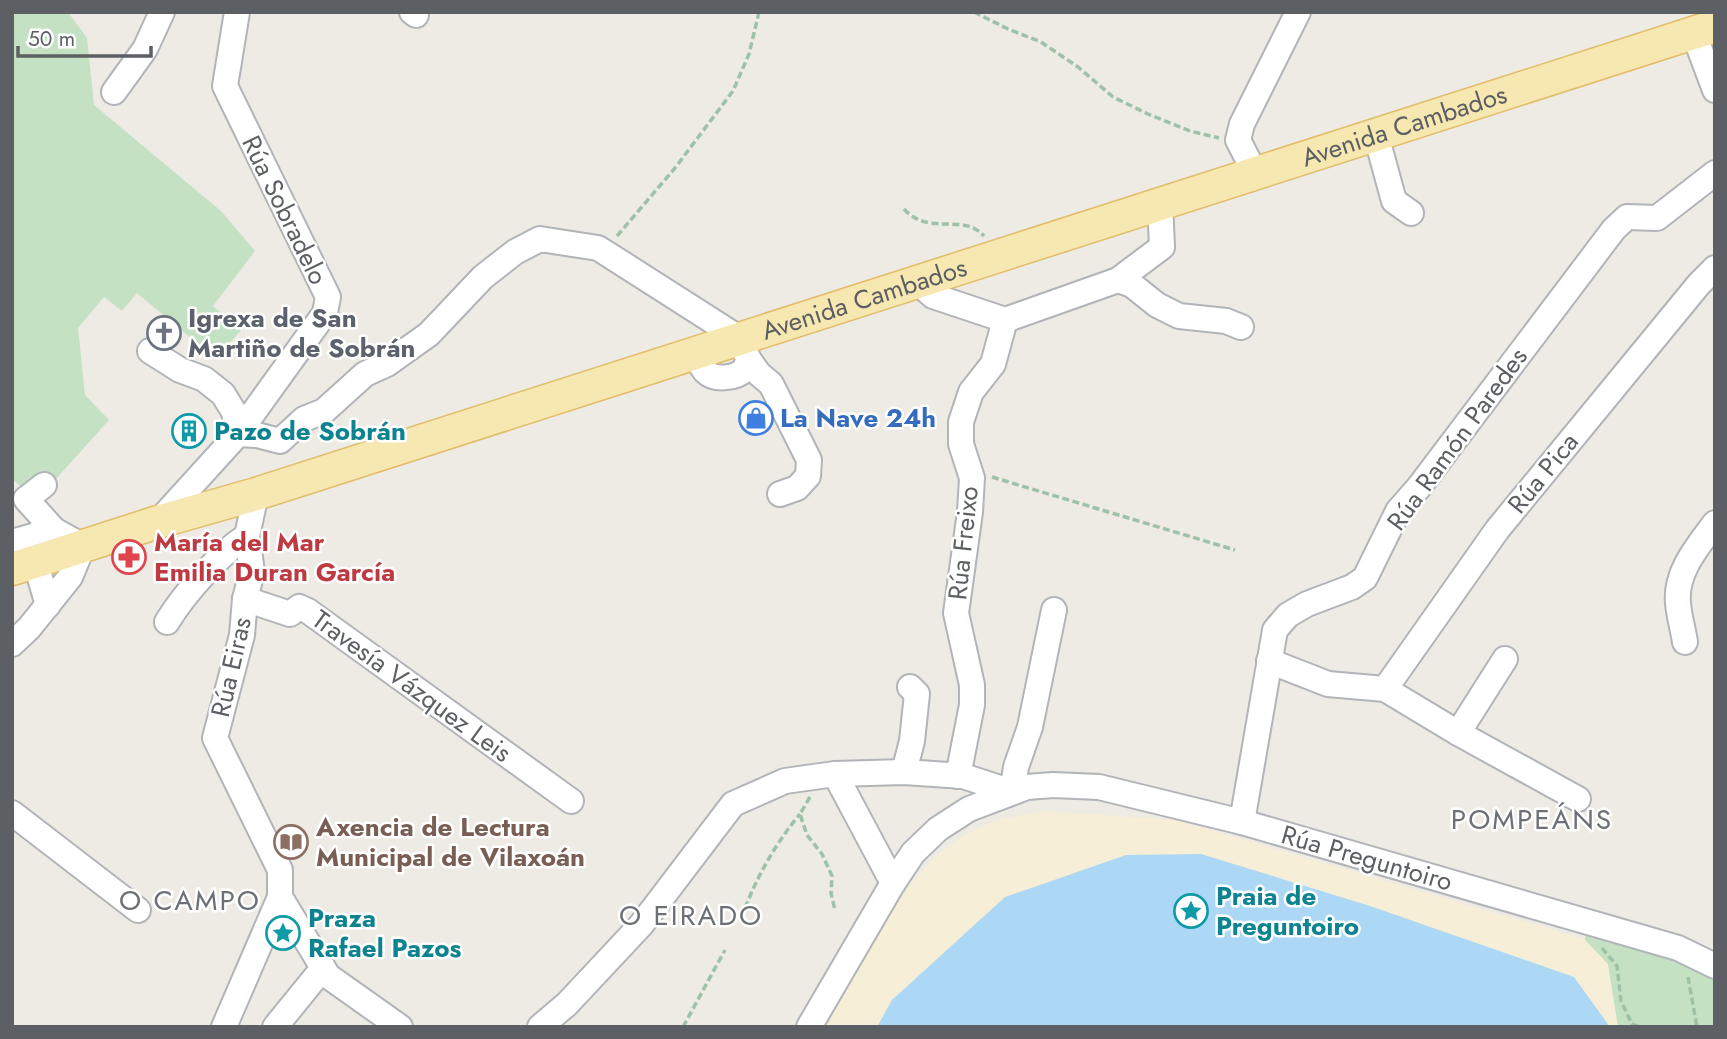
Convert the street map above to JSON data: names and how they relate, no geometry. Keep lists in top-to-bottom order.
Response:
{
  "streets": {
    "main road": ["Avenida Cambados"],
    "street": [
      "Rúa Sobradelo",
      "Rúa Ramón Paredes",
      "Rúa Pica",
      "Rúa Freixo",
      "Rúa Eiras",
      "Travesía Vázquez Leis",
      "Rúa Preguntoiro"
    ]
  },
  "crossings": [
    ["Avenida Cambados", "Rúa Sobradelo"],
    ["Avenida Cambados", "Rúa Eiras"],
    ["Rúa Ramón Paredes", "Rúa Preguntoiro"],
    ["Rúa Freixo", "Rúa Preguntoiro"],
    ["Rúa Eiras", "Travesía Vázquez Leis"]
  ],
  "districts": ["POMPEÁNS", "O CAMPO", "O EIRADO"],
  "places": {
    "church": ["Igrexa de San Martiño de Sobrán"],
    "shop": ["La Nave 24h"],
    "building": ["Pazo de Sobrán"],
    "pharmacy": ["María del Mar Emilia Duran García"],
    "library": ["Axencia de Lectura Municipal de Vilaxoán"],
    "place": ["Praia de Preguntoiro", "Praza Rafael Pazos"]
  },
  "scale_bar": "50 m"
}
